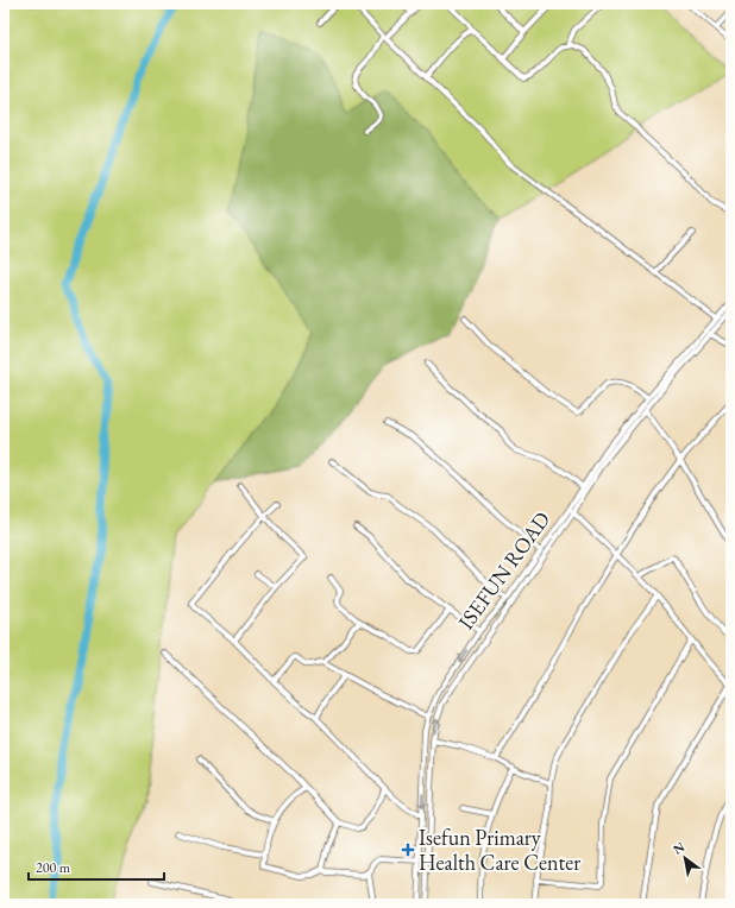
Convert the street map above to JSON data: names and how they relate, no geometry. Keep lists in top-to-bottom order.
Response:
{
  "streets": {
    "street": ["ISEFUN ROAD"]
  },
  "places": {
    "health": ["Isefun Primary Health Care Center"]
  },
  "scale_bar": "200 m",
  "north": "top left"
}
